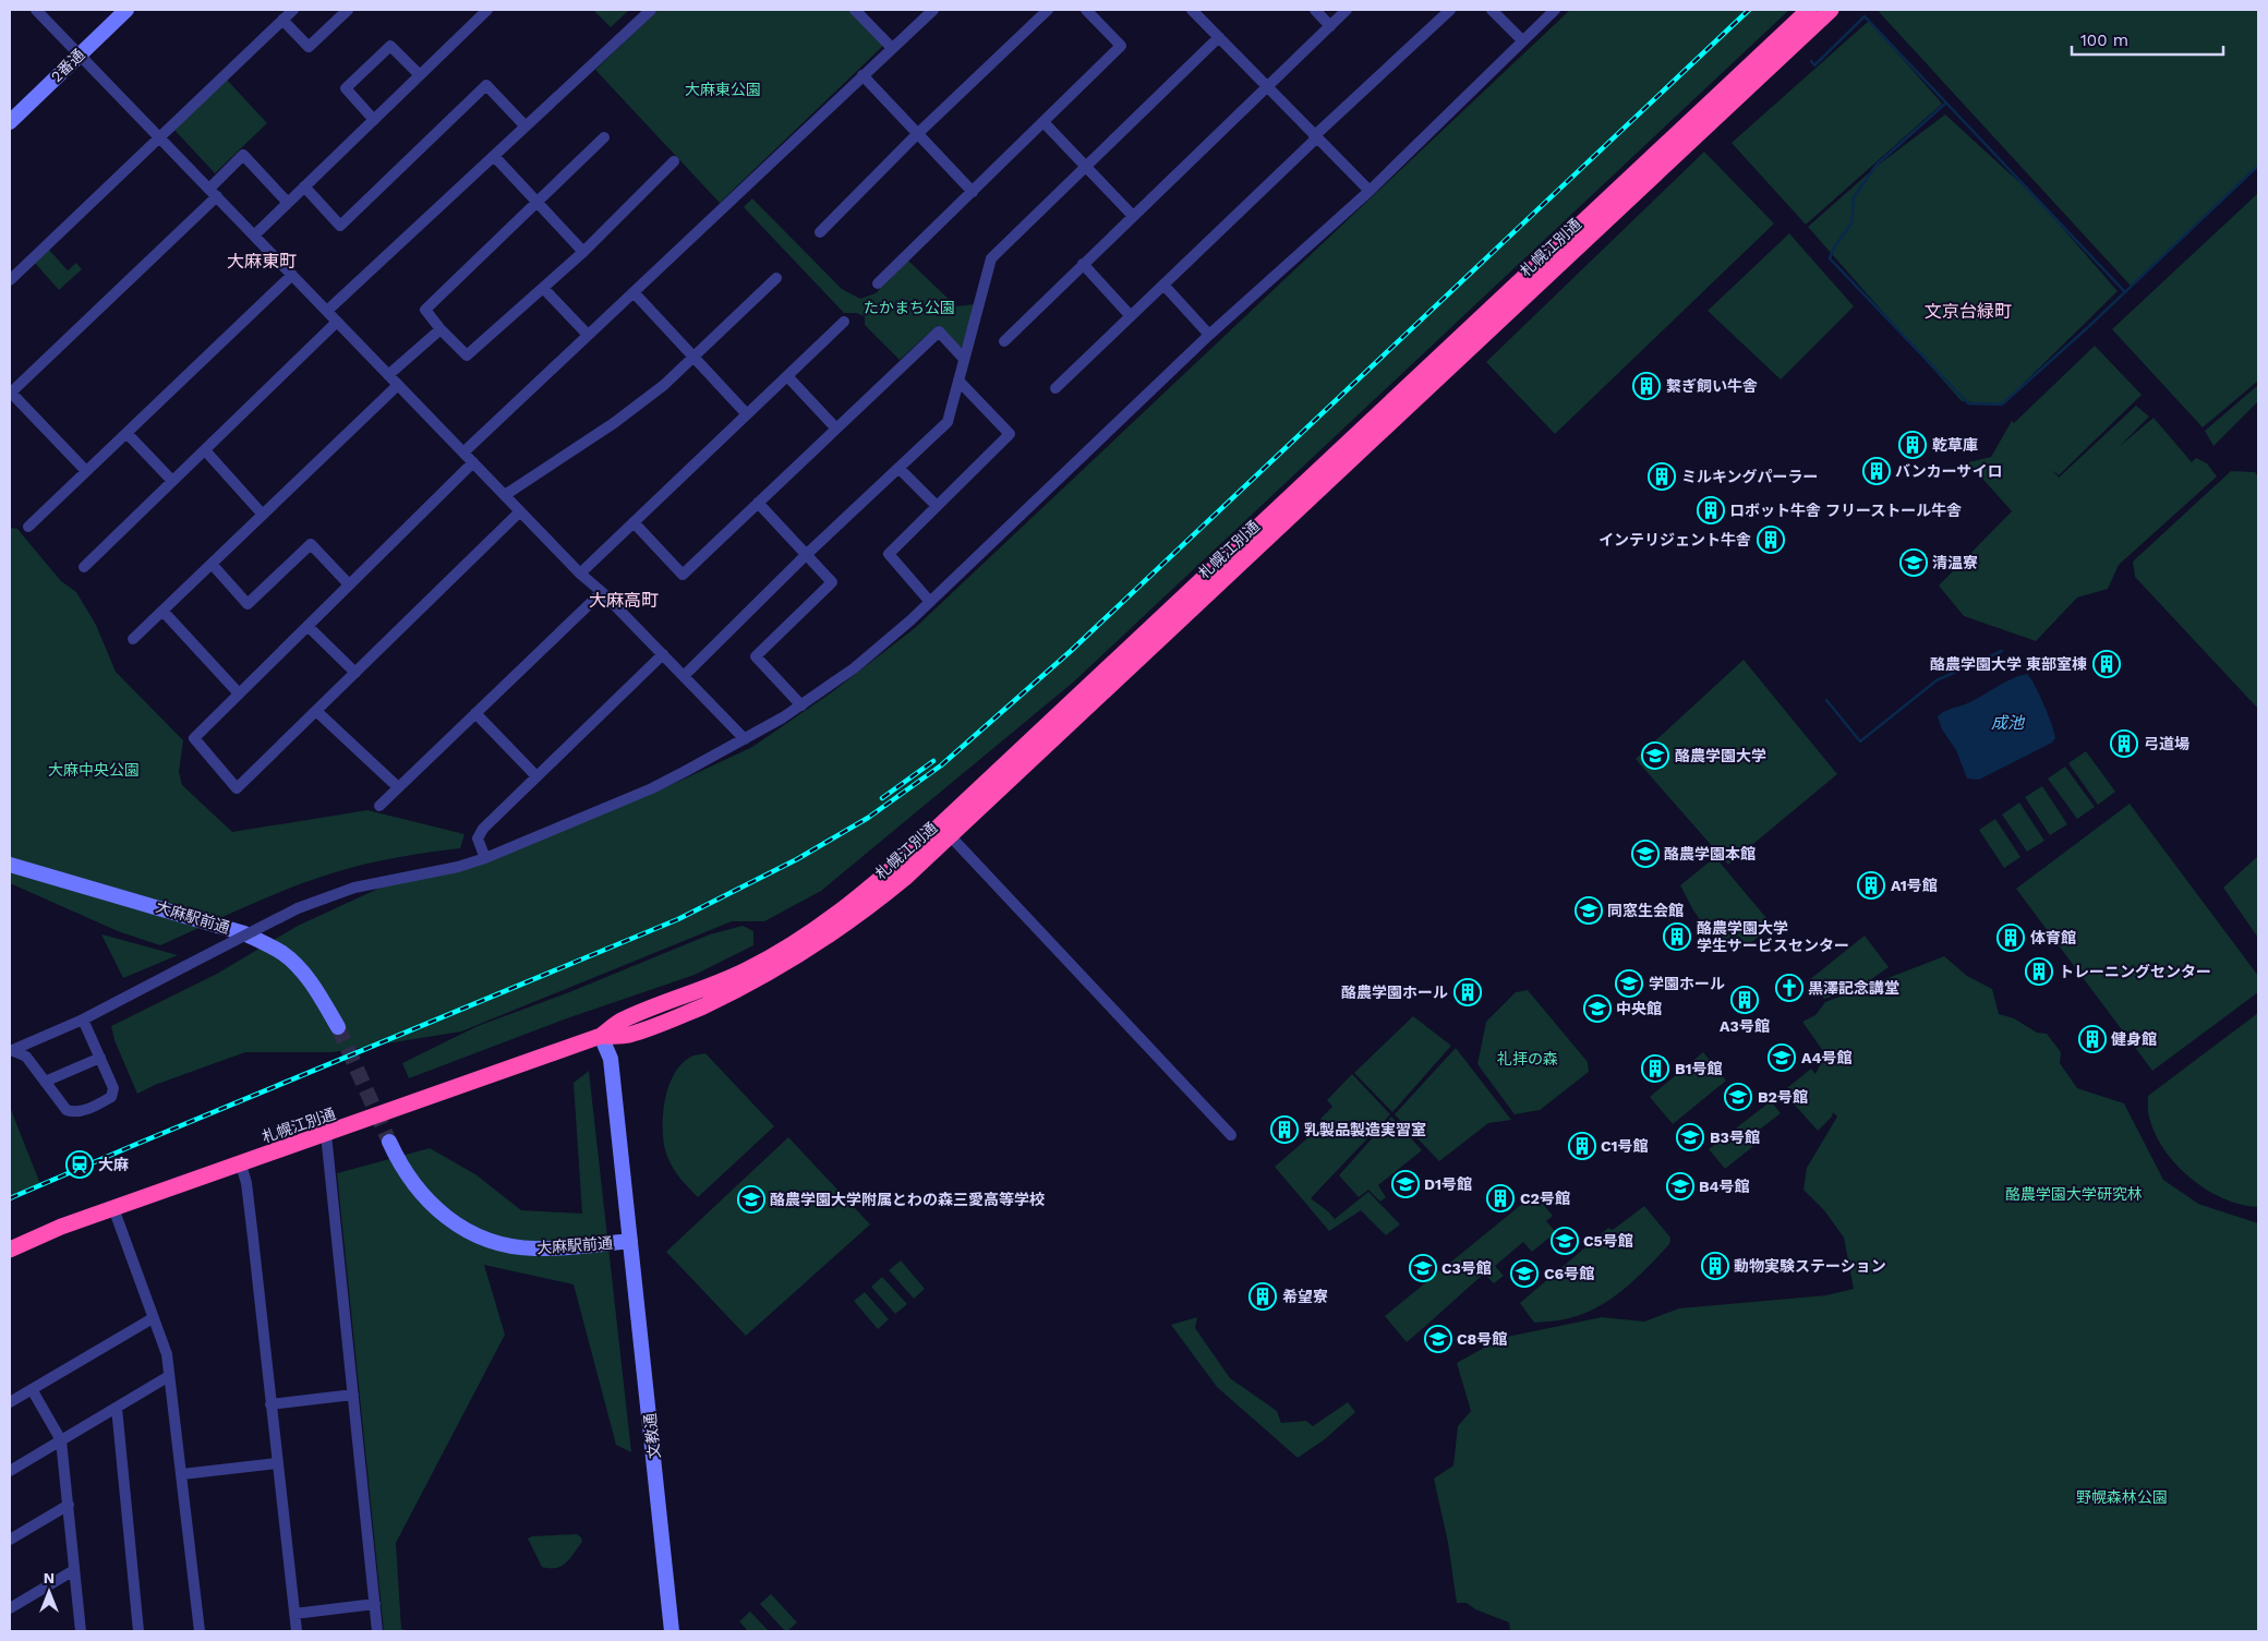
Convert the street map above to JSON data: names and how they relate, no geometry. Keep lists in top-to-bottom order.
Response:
{
  "streets": {
    "highway": ["札幌江別通"],
    "street": ["2番通", "大麻駅前通", "文教通"]
  },
  "crossings": [
    ["札幌江別通", "大麻駅前通"],
    ["大麻駅前通", "文教通"]
  ],
  "districts": ["大麻東町", "文京台緑町", "大麻高町"],
  "water": ["成池"],
  "parks": [
    "大麻東公園",
    "たかまち公園",
    "大麻中央公園",
    "礼拝の森",
    "酪農学園大学研究林",
    "野幌森林公園"
  ],
  "places": {
    "building": [
      "繋ぎ飼い牛舎",
      "乾草庫",
      "バンカーサイロ",
      "ミルキングパーラー",
      "ロボット牛舎 フリーストール牛舎",
      "インテリジェント牛舎",
      "酪農学園大学 東部室棟",
      "弓道場",
      "A1号館",
      "酪農学園大学 学生サービスセンター",
      "体育館",
      "トレーニングセンター",
      "酪農学園ホール",
      "A3号館",
      "健身館",
      "B1号館",
      "乳製品製造実習室",
      "C1号館",
      "C2号館",
      "動物実験ステーション",
      "希望寮"
    ],
    "school or university": [
      "清温寮",
      "酪農学園大学",
      "酪農学園本館",
      "同窓生会館",
      "学園ホール",
      "中央館",
      "A4号館",
      "B2号館",
      "B3号館",
      "D1号館",
      "B4号館",
      "酪農学園大学附属とわの森三愛高等学校",
      "C5号館",
      "C3号館",
      "C6号館",
      "C8号館"
    ],
    "church": ["黒澤記念講堂"],
    "station": ["大麻"]
  },
  "scale_bar": "100 m",
  "north": "top"
}
